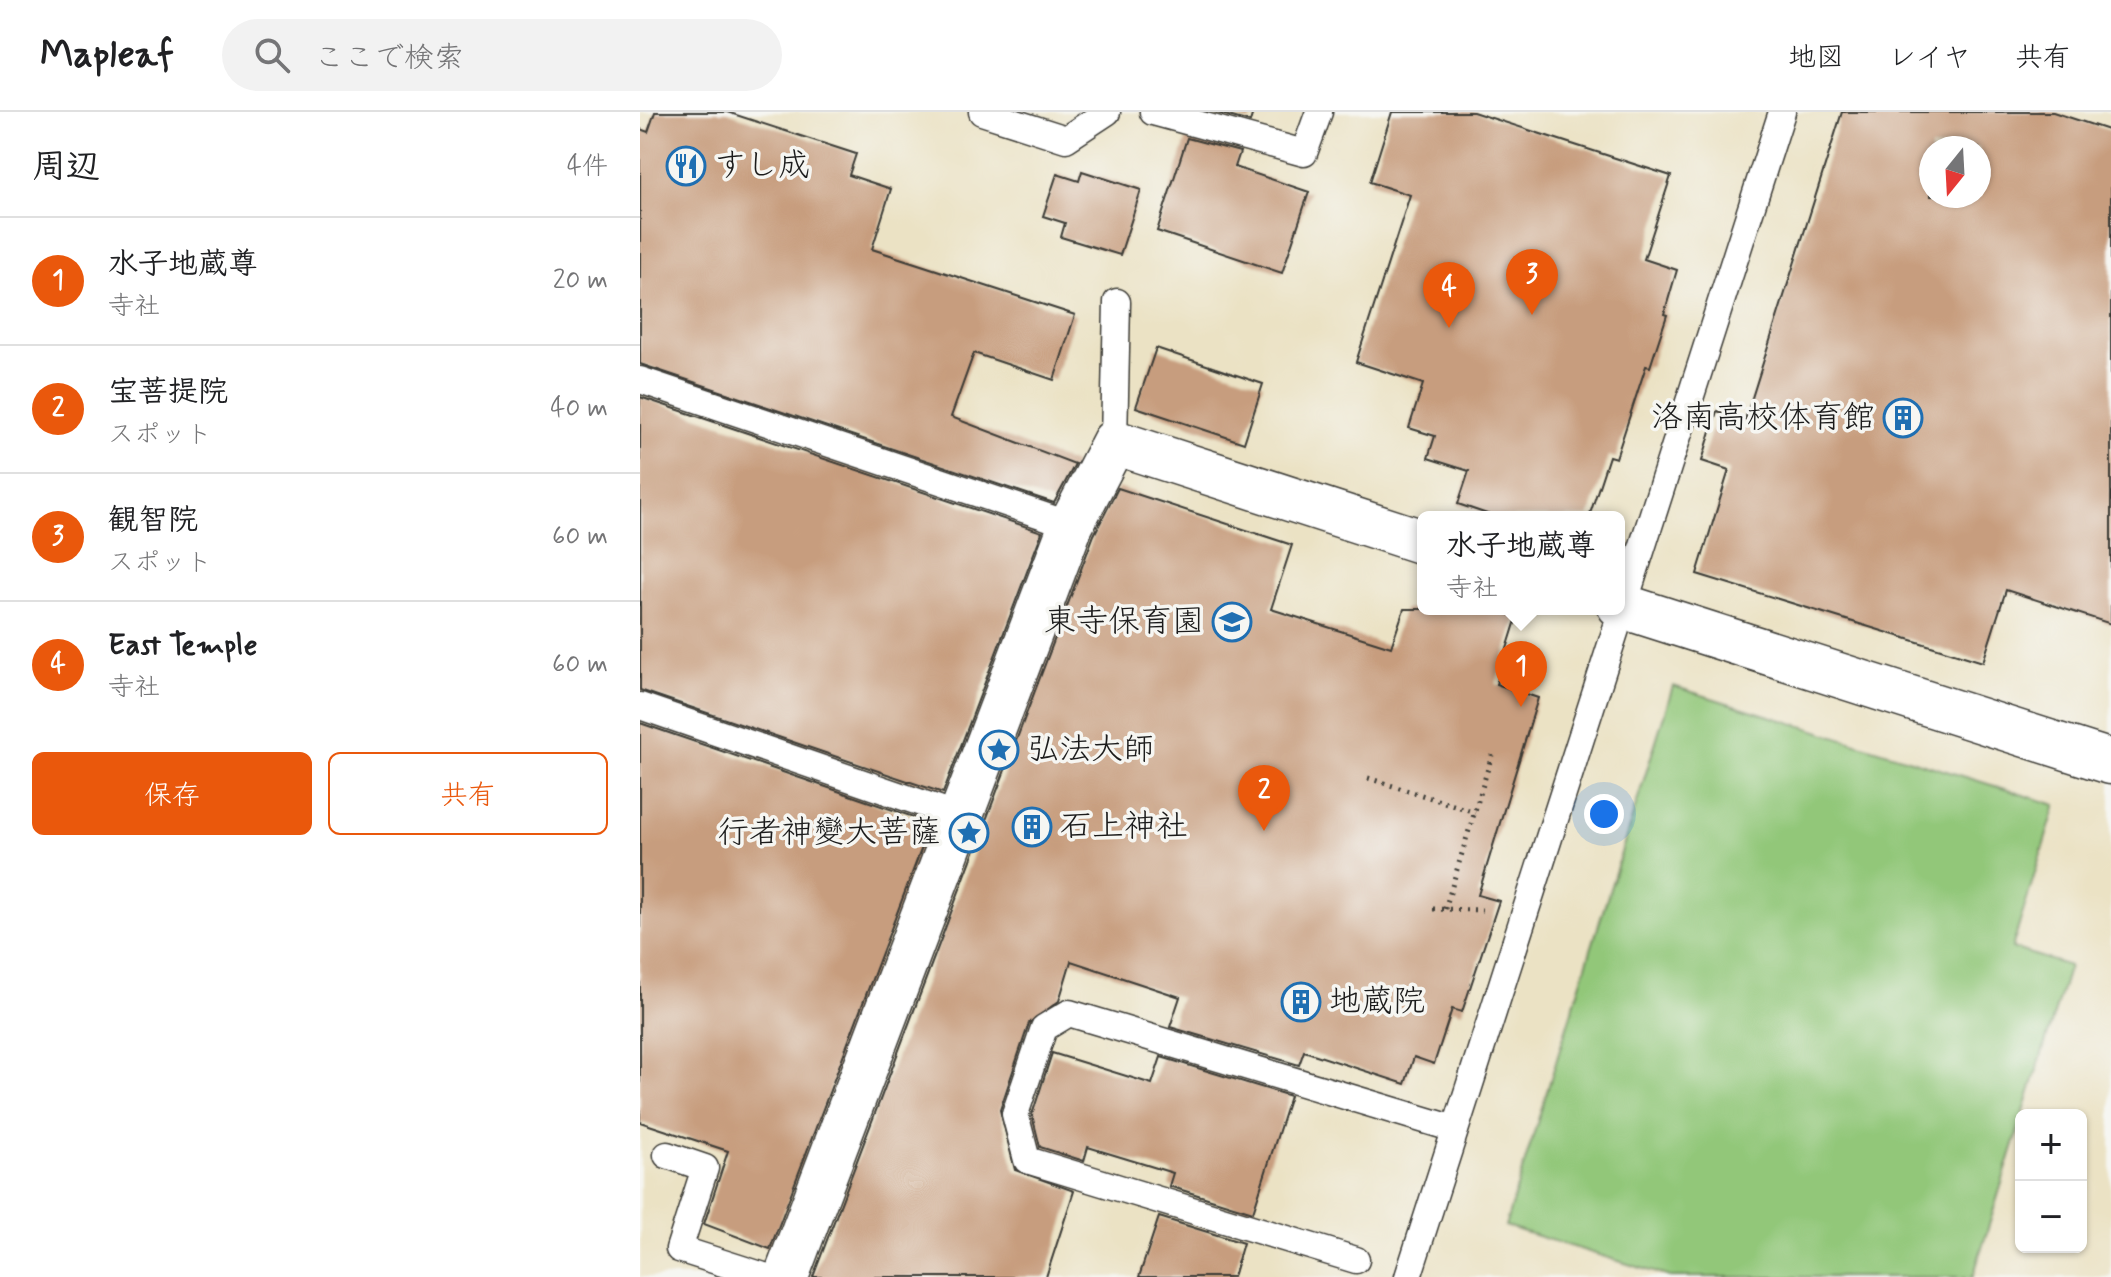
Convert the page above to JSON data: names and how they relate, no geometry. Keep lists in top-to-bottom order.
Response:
{
  "places": {
    "restaurant": ["すし成"],
    "building": ["洛南高校体育館", "石上神社", "地蔵院"],
    "school or university": ["東寺保育園"],
    "place": ["弘法大師", "行者神變大菩薩"]
  },
  "north": "bottom",
  "page": {
    "header": "Mapleaf",
    "search": "ここで検索",
    "nav": ["地図", "レイヤ", "共有"],
    "heading": ["周辺", "4件"],
    "list": [
      {
        "mark": "1",
        "name": "水子地蔵尊",
        "note": "寺社",
        "value": "20 m"
      },
      {
        "mark": "2",
        "name": "宝菩提院",
        "note": "スポット",
        "value": "40 m"
      },
      {
        "mark": "3",
        "name": "観智院",
        "note": "スポット",
        "value": "60 m"
      },
      {
        "mark": "4",
        "name": "East Temple",
        "note": "寺社",
        "value": "60 m"
      }
    ],
    "pins": [
      "3",
      "4",
      "1",
      "2"
    ],
    "popup": ["水子地蔵尊", "寺社"],
    "buttons": ["保存", "共有"],
    "map_buttons": ["+", "−"]
  }
}
